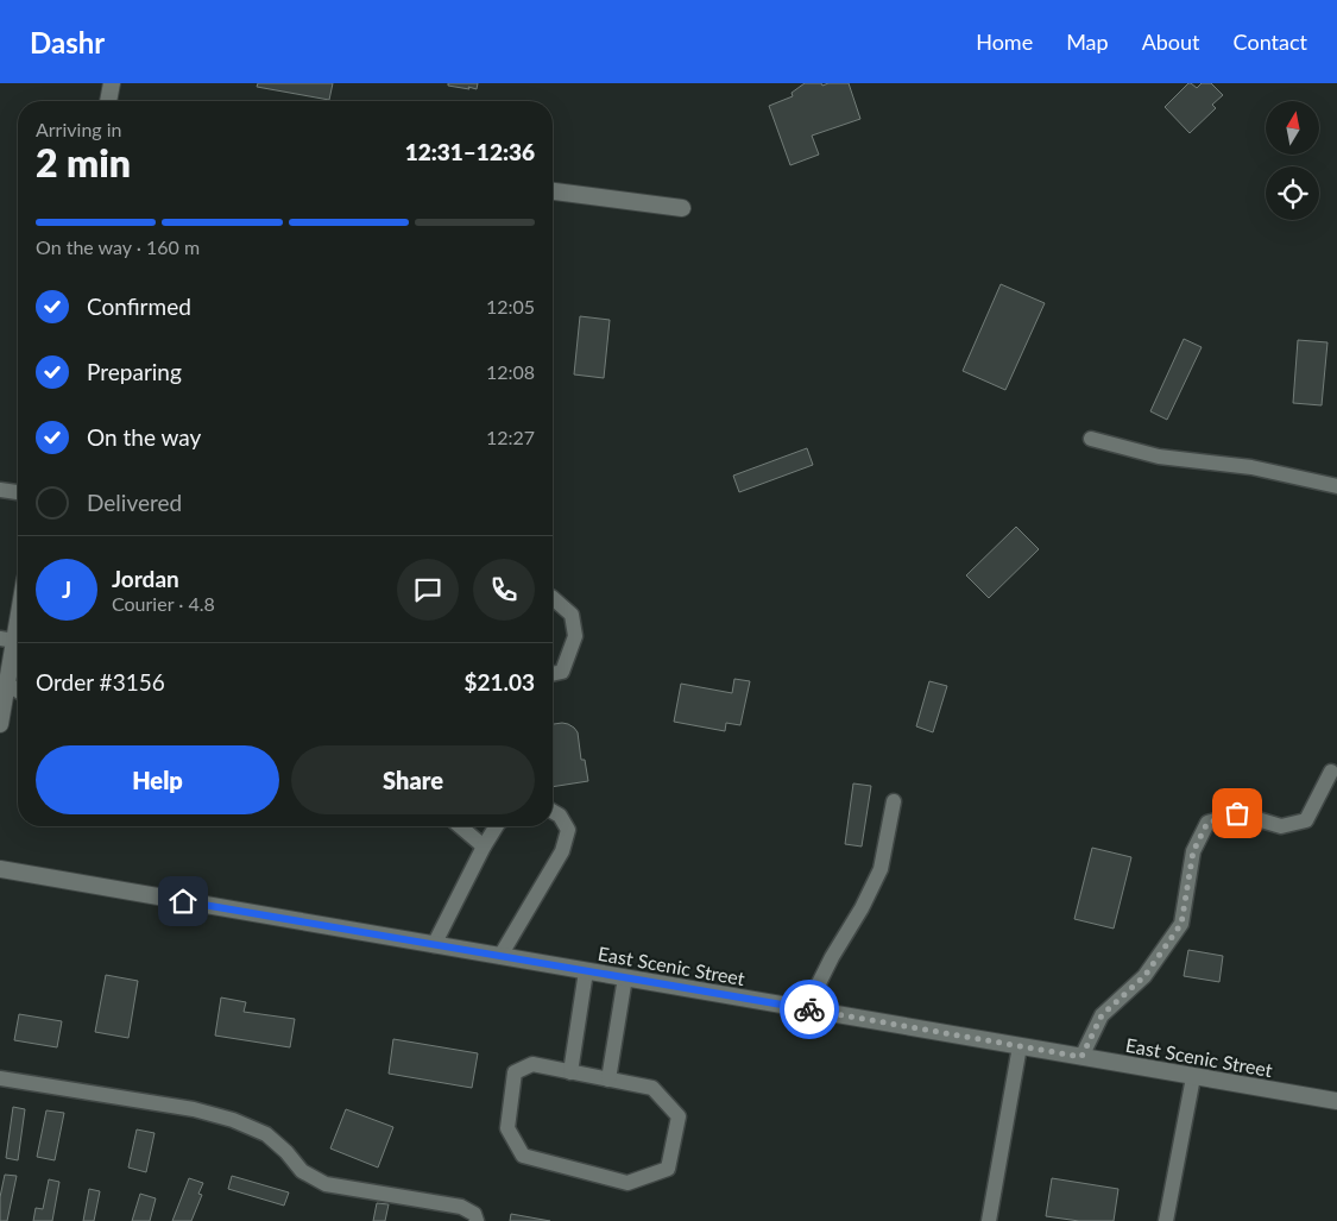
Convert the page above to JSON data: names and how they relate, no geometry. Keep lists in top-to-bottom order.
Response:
{
  "streets": {
    "street": ["East Scenic Street"]
  },
  "north": "top",
  "page": {
    "header": "Dashr",
    "nav": [
      "Home",
      "Map",
      "About",
      "Contact"
    ],
    "heading": ["2 min", "Arriving in", "12:31–12:36"],
    "panel": [
      "Jordan",
      "Courier · 4.8",
      "Order #3156",
      "$21.03"
    ],
    "bar": "On the way · 160 m",
    "list": [
      ["Confirmed", "12:05"],
      ["Preparing", "12:08"],
      ["On the way", "12:27"],
      "Delivered"
    ],
    "round": "J",
    "buttons": ["Help", "Share"]
  }
}
